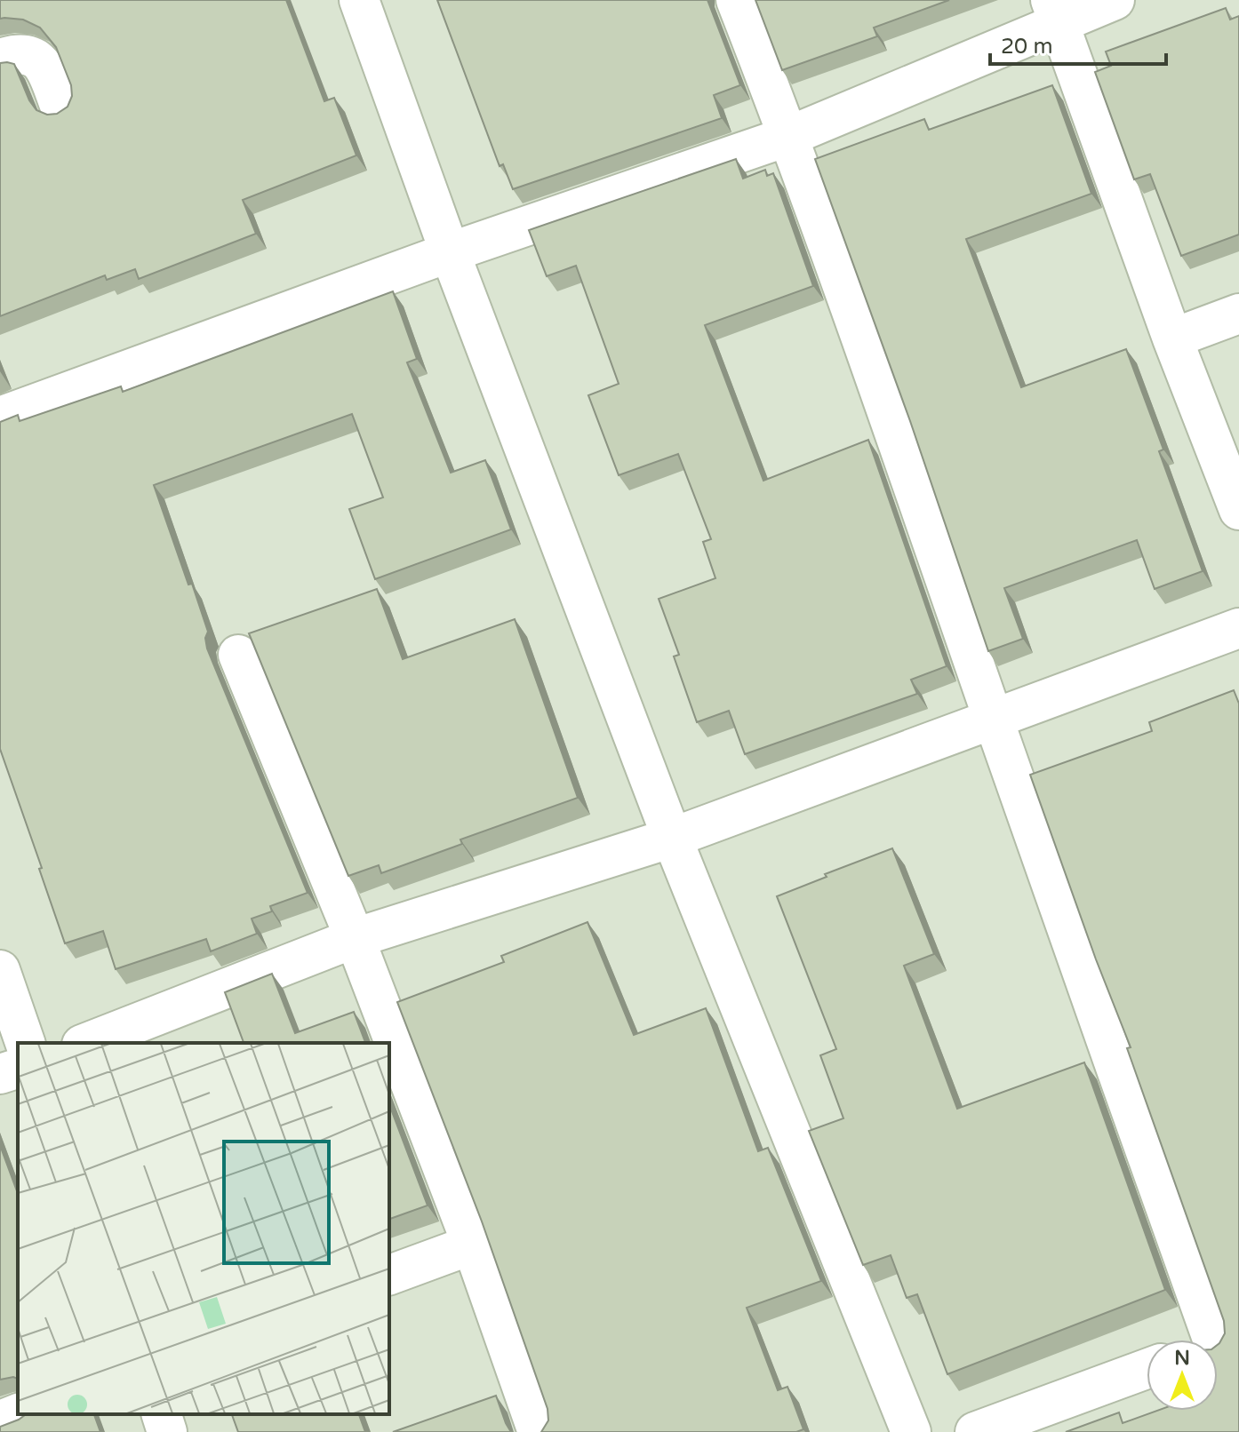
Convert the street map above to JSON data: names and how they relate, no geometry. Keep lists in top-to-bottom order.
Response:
{
  "scale_bar": "20 m",
  "north": "top"
}
